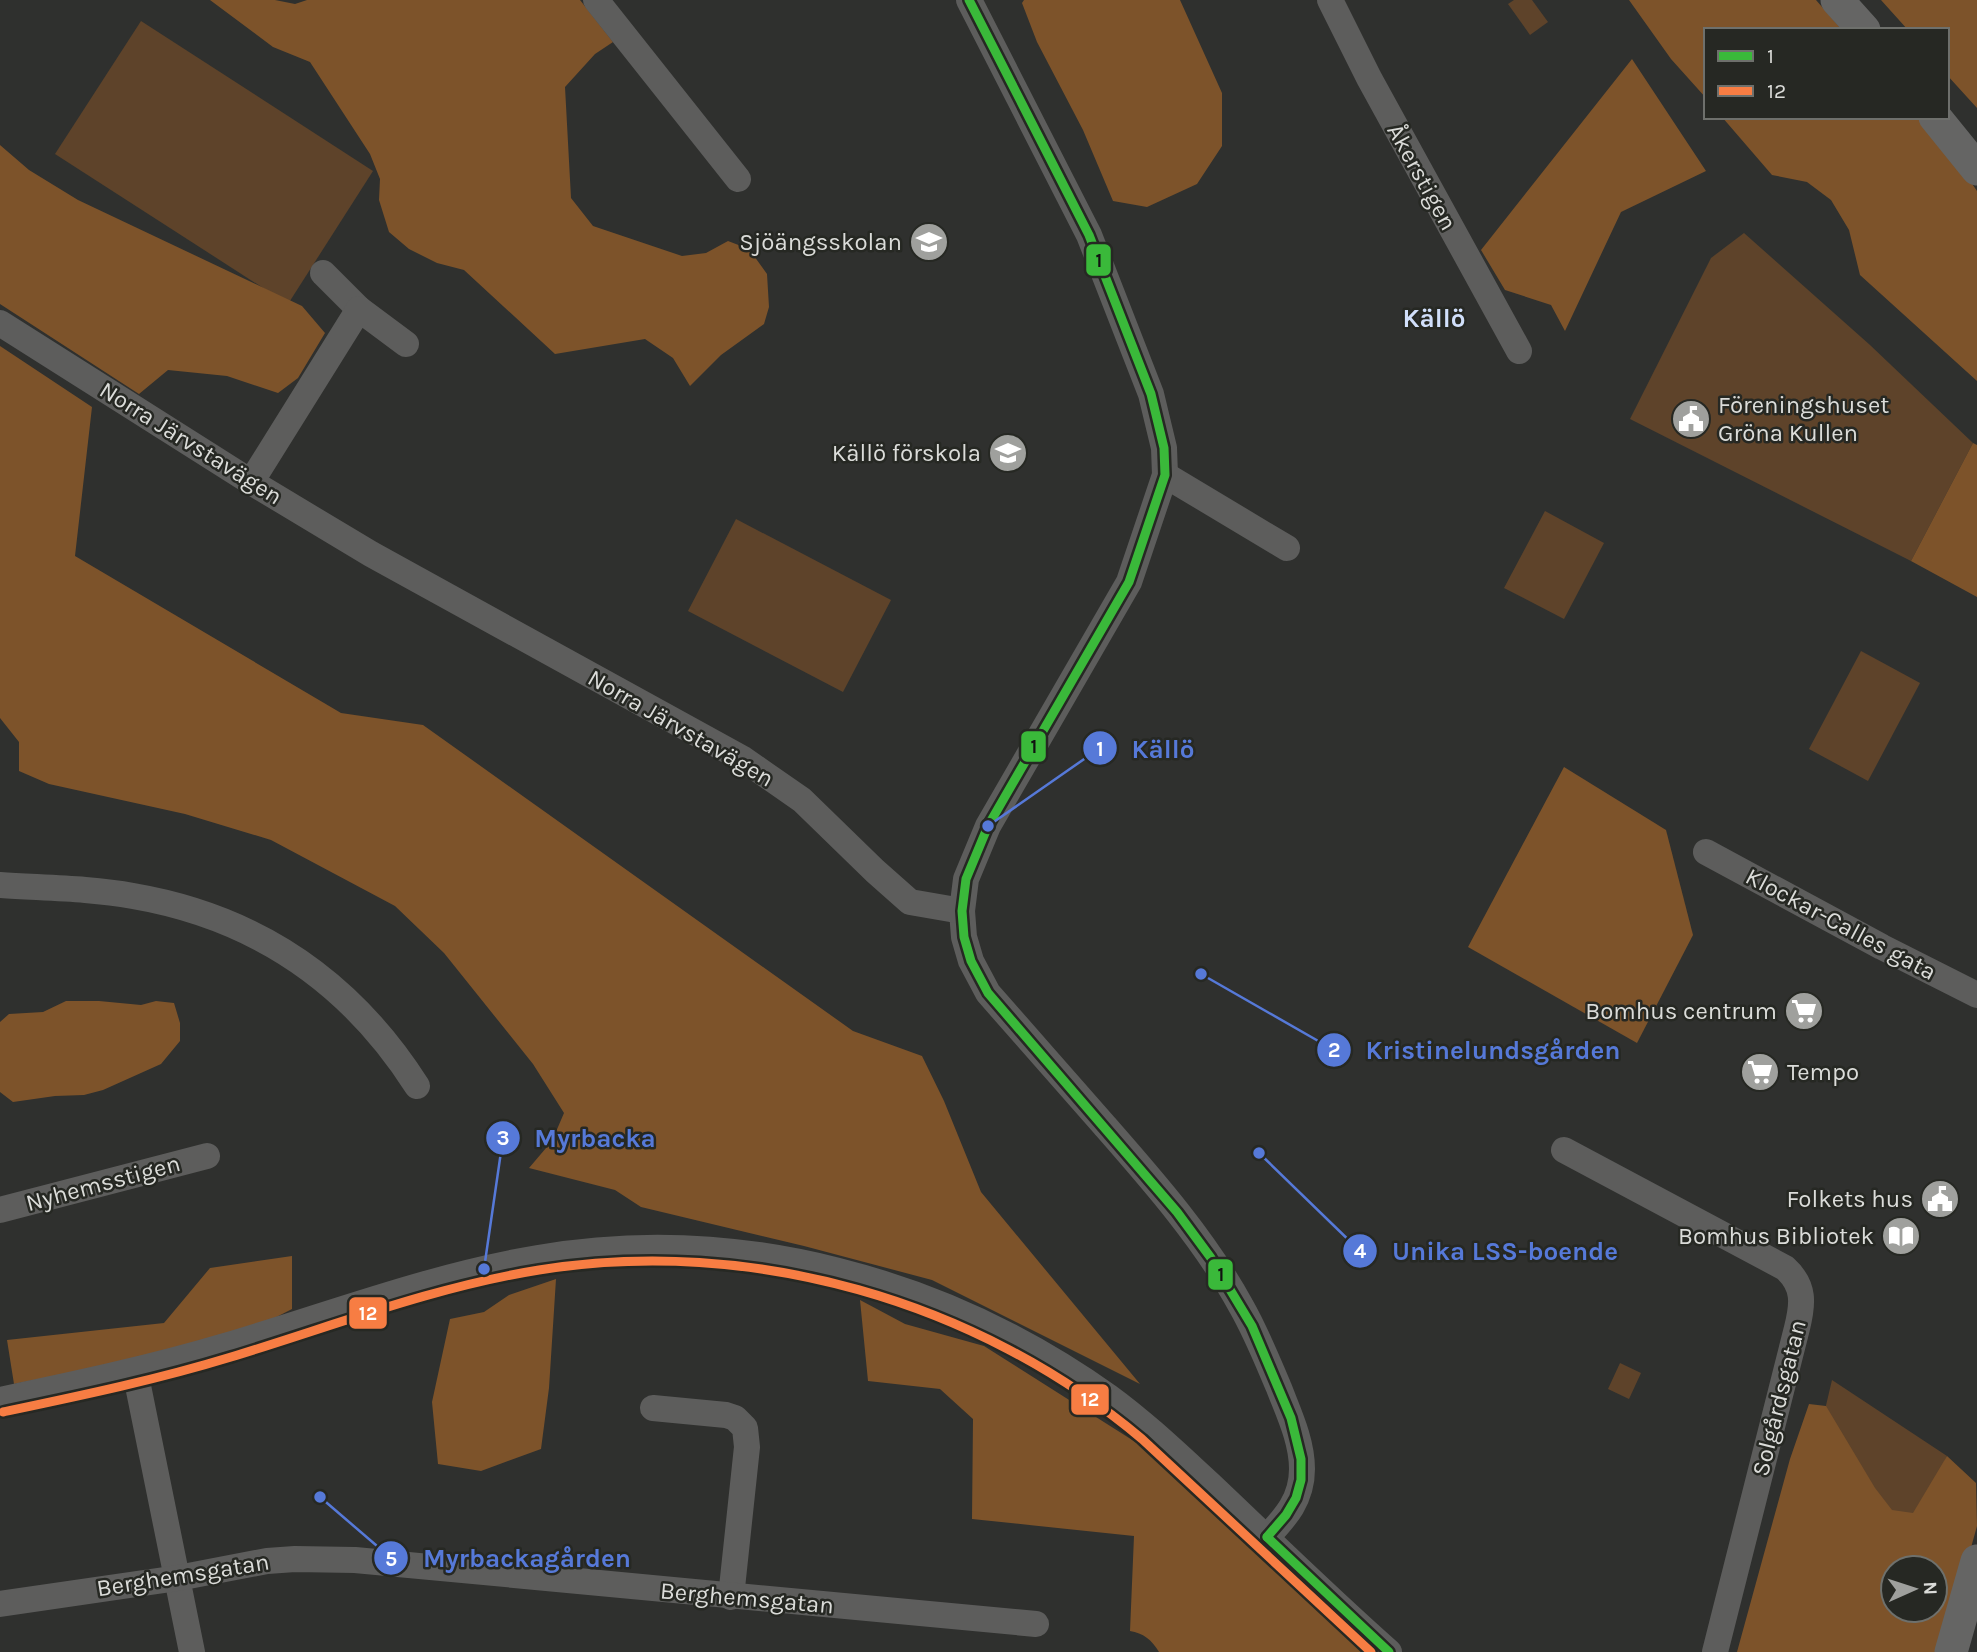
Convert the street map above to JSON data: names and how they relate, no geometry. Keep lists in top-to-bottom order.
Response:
{
  "streets": {
    "street": [
      "Åkerstigen",
      "Norra Järvstavägen",
      "Klockar-Calles gata",
      "Nyhemsstigen",
      "Solgårdsgatan",
      "Berghemsgatan"
    ]
  },
  "districts": ["Källö"],
  "places": {
    "school or university": ["Sjöängsskolan", "Källö förskola"],
    "public building": ["Föreningshuset Gröna Kullen", "Folkets hus"],
    "other": [
      "Källö",
      "Kristinelundsgården",
      "Unika LSS-boende",
      "Myrbacka",
      "Myrbackagården"
    ],
    "supermarket": ["Bomhus centrum", "Tempo"],
    "library": ["Bomhus Bibliotek"]
  },
  "lines": ["transit line 1", "transit line 12"],
  "legend": ["1", "12"],
  "north": "right"
}
